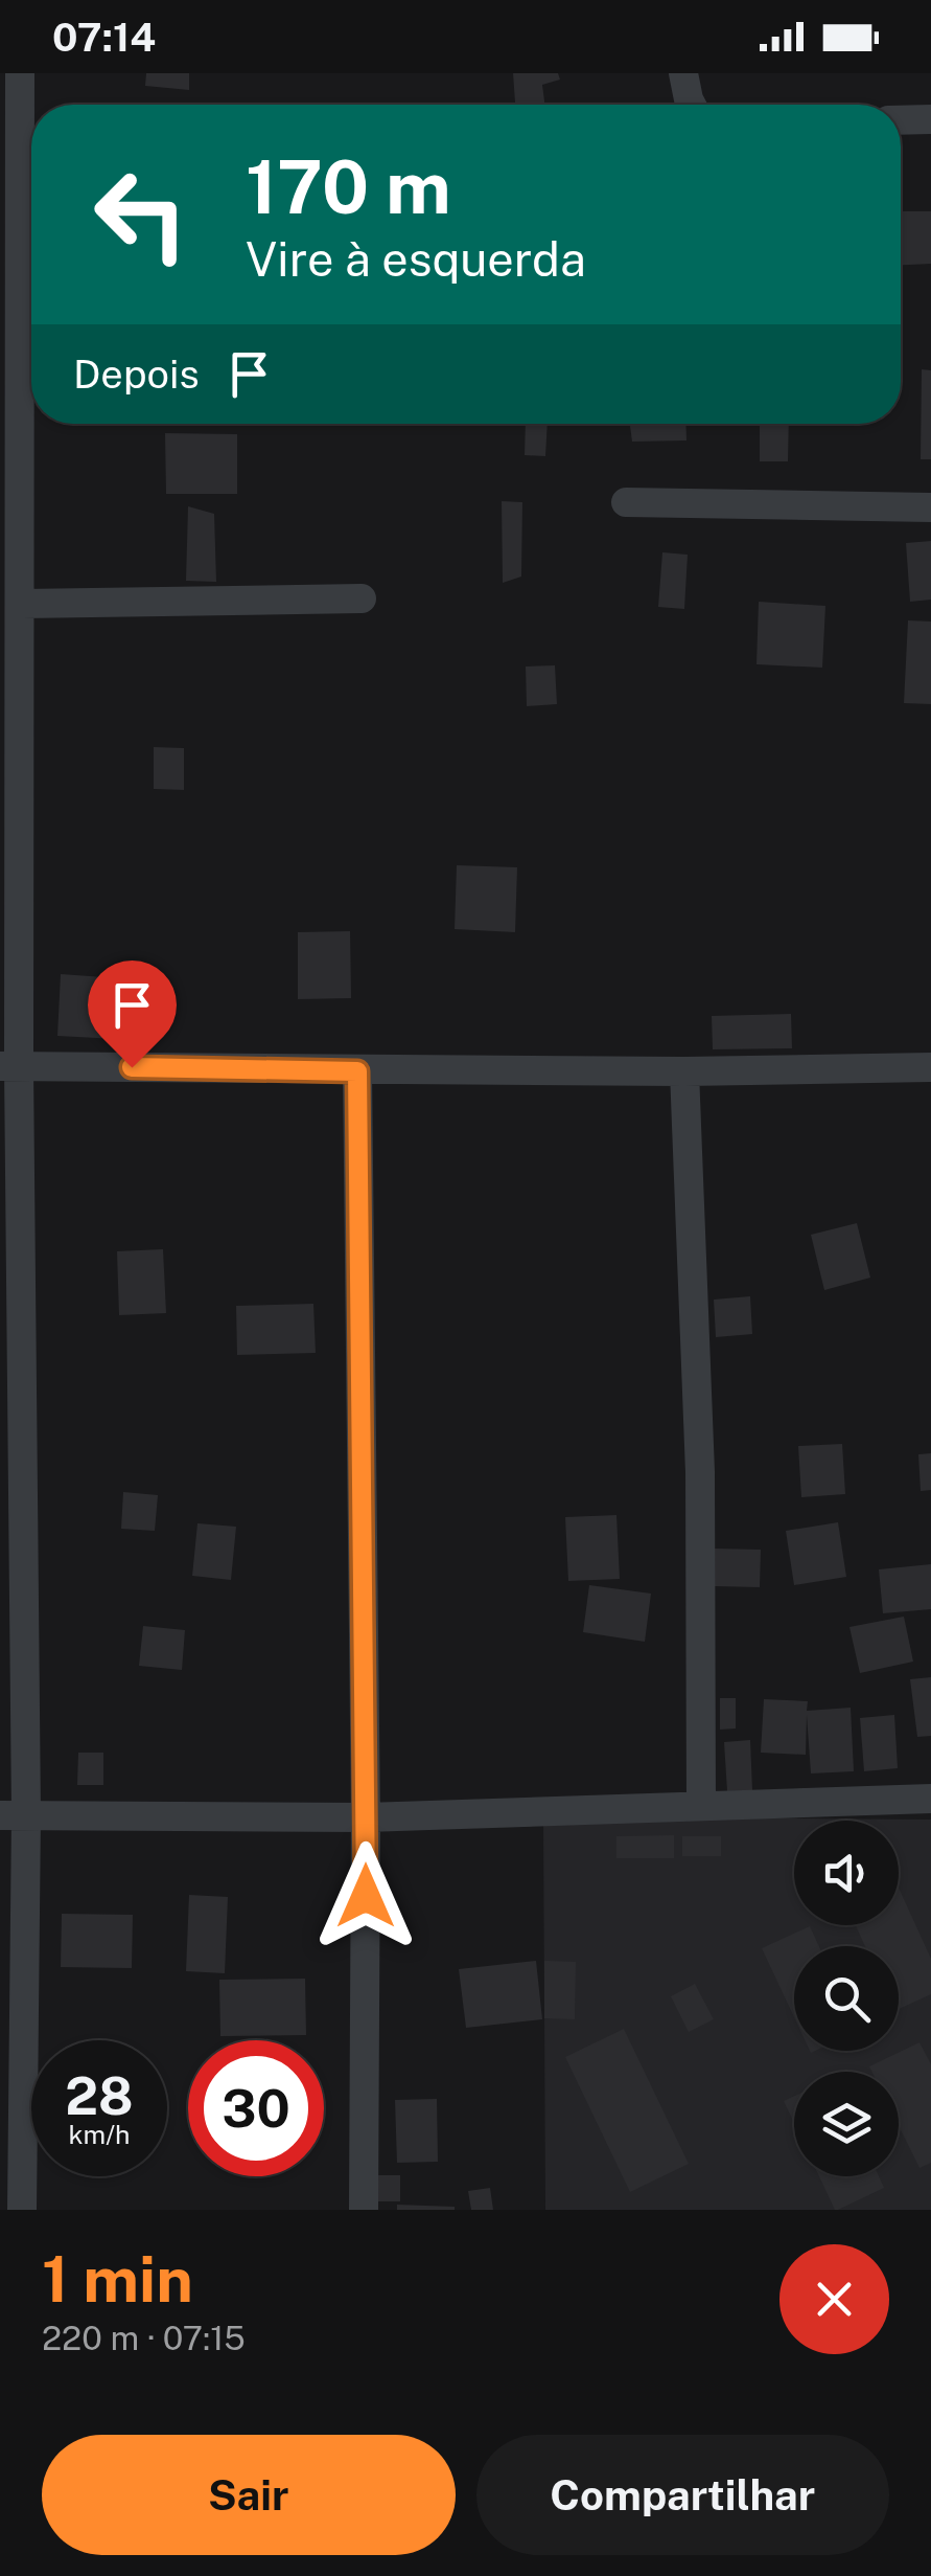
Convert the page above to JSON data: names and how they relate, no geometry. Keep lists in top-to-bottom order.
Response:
{
  "page": {
    "status": "07:14",
    "turn": ["170 m", "Vire à esquerda"],
    "then": "Depois",
    "speed": "28 km/h",
    "limit": "30",
    "heading": ["1 min", "220 m · 07:15"],
    "buttons": ["Sair", "Compartilhar"]
  }
}
